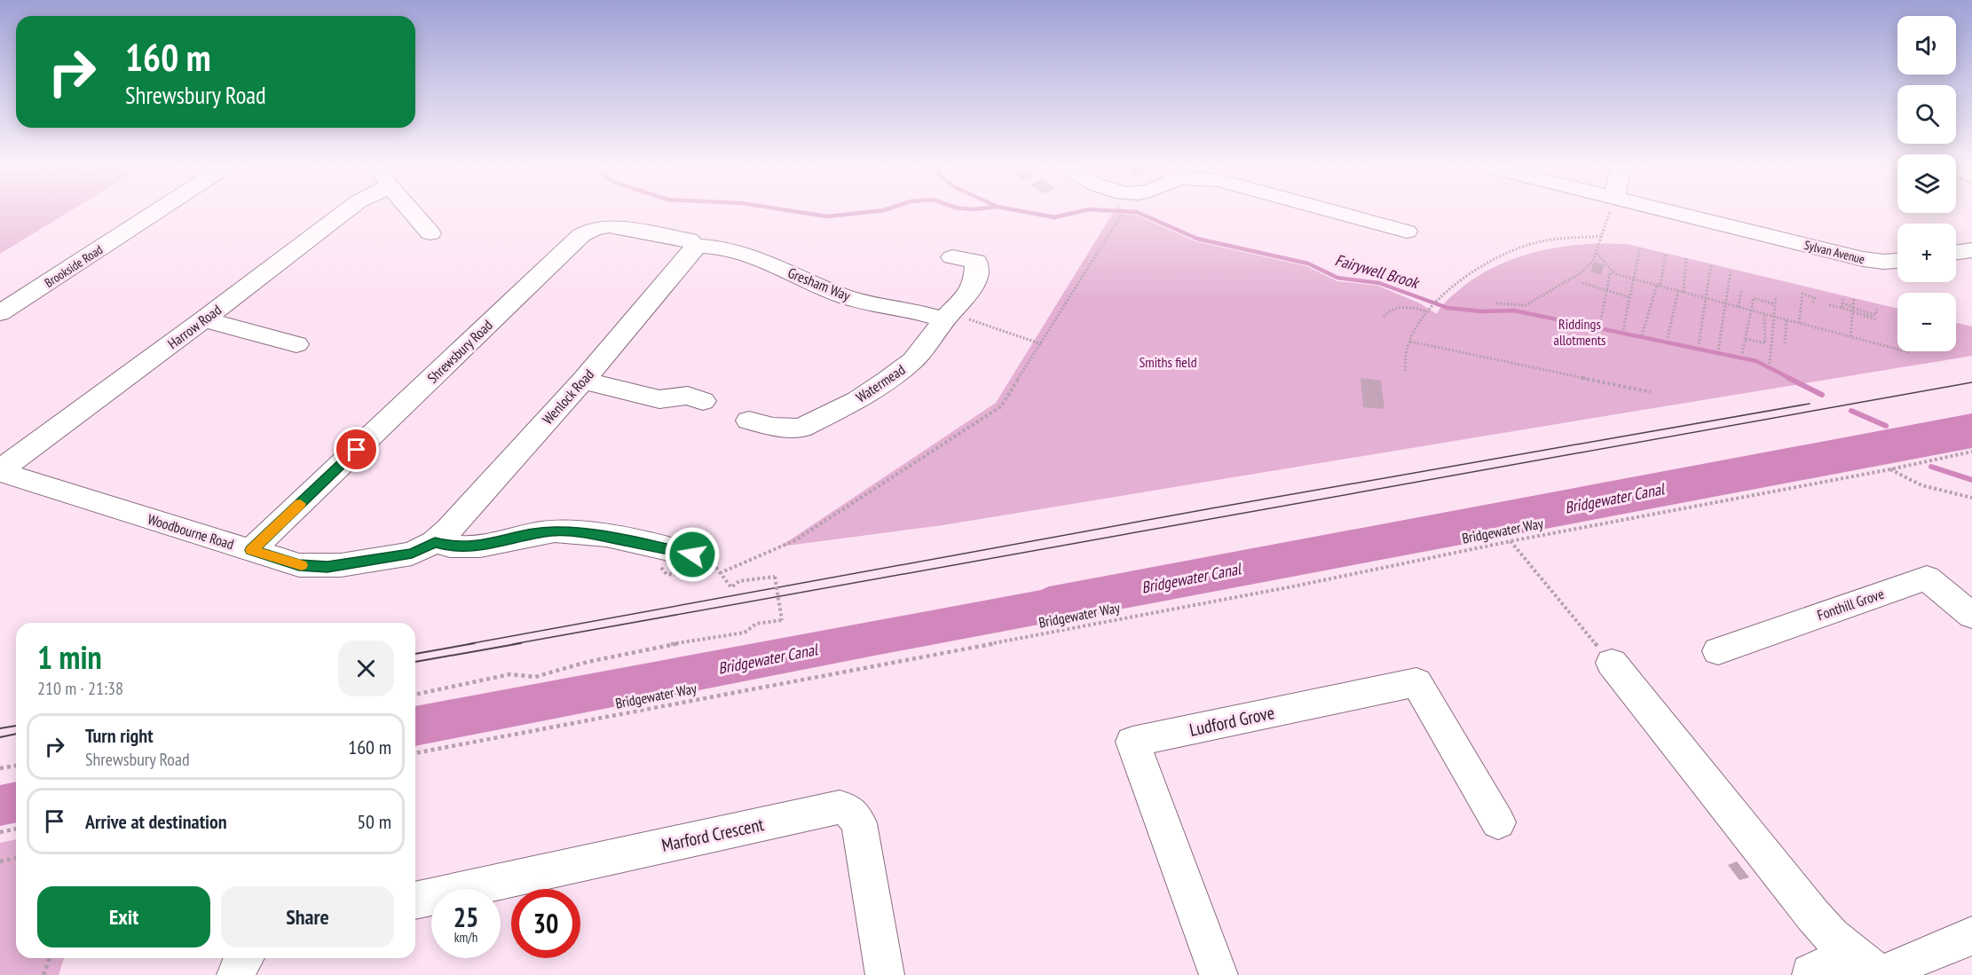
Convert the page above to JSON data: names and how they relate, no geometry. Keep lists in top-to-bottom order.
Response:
{
  "streets": {
    "street": [
      "Sylvan Avenue",
      "Brookside Road",
      "Gresham Way",
      "Harrow Road",
      "Shrewsbury Road",
      "Watermead",
      "Wenlock Road",
      "Woodbourne Road",
      "Fonthill Grove",
      "Ludford Grove",
      "Marford Crescent"
    ],
    "path": ["Bridgewater Way"]
  },
  "crossings": [
    ["Gresham Way", "Shrewsbury Road"],
    ["Gresham Way", "Watermead"],
    ["Gresham Way", "Wenlock Road"],
    ["Harrow Road", "Woodbourne Road"],
    ["Shrewsbury Road", "Wenlock Road"],
    ["Shrewsbury Road", "Woodbourne Road"],
    ["Wenlock Road", "Woodbourne Road"]
  ],
  "water": ["Fairywell Brook", "Bridgewater Canal"],
  "parks": ["Riddings allotments", "Smiths field"],
  "page": {
    "map_buttons": ["+", "−"],
    "turn": ["160 m", "Shrewsbury Road"],
    "heading": ["1 min", "210 m · 21:38"],
    "list": [
      {
        "name": "Turn right",
        "note": "Shrewsbury Road",
        "value": "160 m"
      },
      {
        "name": "Arrive at destination",
        "value": "50 m"
      }
    ],
    "buttons": ["Exit", "Share"],
    "speed": "25 km/h",
    "limit": "30"
  }
}
